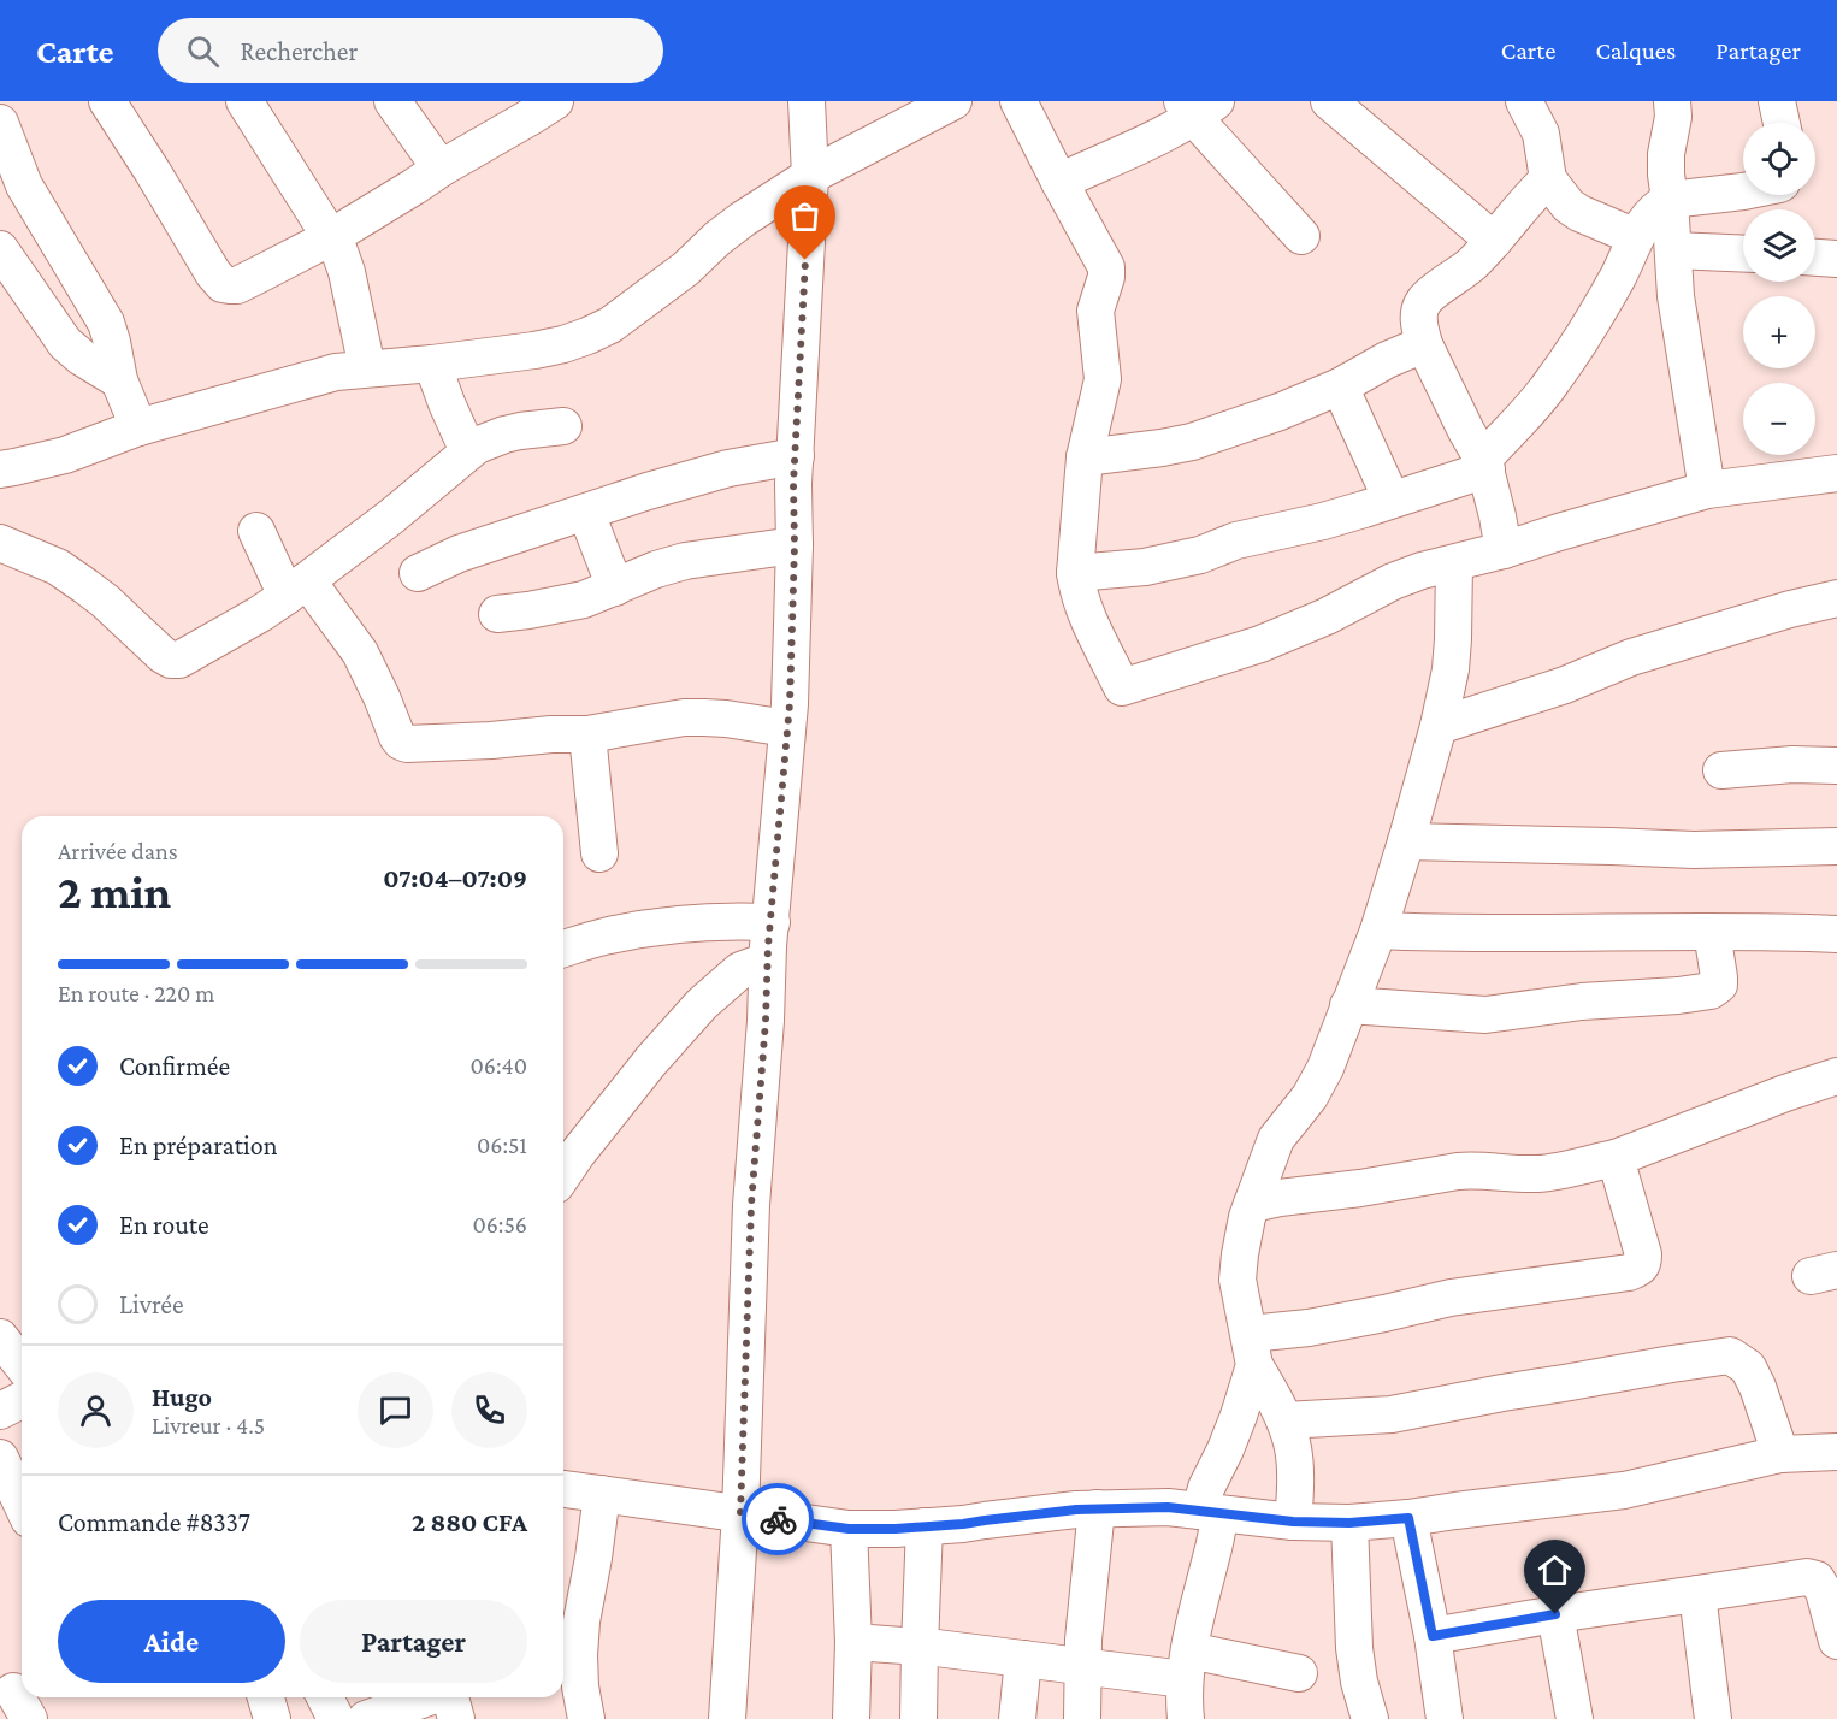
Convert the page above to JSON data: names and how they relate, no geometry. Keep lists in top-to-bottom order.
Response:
{
  "page": {
    "header": "Carte",
    "search": "Rechercher",
    "nav": ["Carte", "Calques", "Partager"],
    "map_buttons": ["+", "−"],
    "heading": ["2 min", "Arrivée dans", "07:04–07:09"],
    "panel": [
      "Hugo",
      "Livreur · 4.5",
      "Commande #8337",
      "2 880 CFA"
    ],
    "bar": "En route · 220 m",
    "list": [
      ["Confirmée", "06:40"],
      ["En préparation", "06:51"],
      ["En route", "06:56"],
      "Livrée"
    ],
    "buttons": ["Aide", "Partager"]
  }
}
